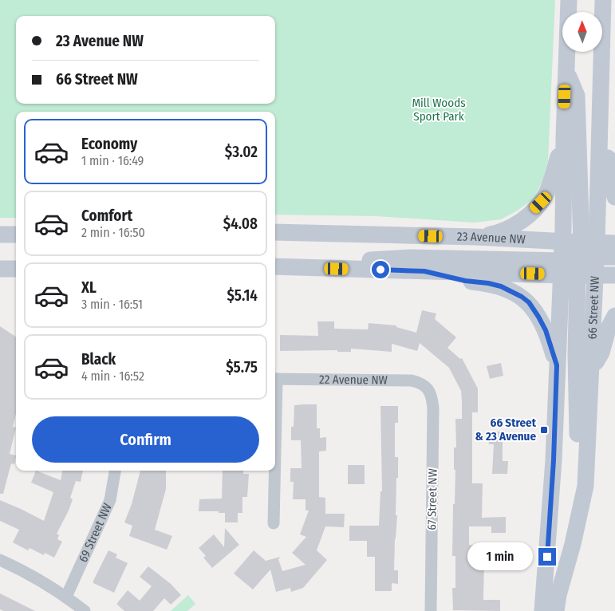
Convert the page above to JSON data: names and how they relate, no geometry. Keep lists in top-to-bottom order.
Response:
{
  "streets": {
    "main road": ["23 Avenue NW", "66 Street NW"],
    "street": ["22 Avenue NW", "67 Street NW", "69 Street NW"]
  },
  "crossings": [
    ["23 Avenue NW", "66 Street NW"],
    ["22 Avenue NW", "67 Street NW"]
  ],
  "parks": ["Mill Woods Sport Park"],
  "places": {
    "transit": ["66 Street & 23 Avenue"]
  },
  "north": "top",
  "page": {
    "banner": ["23 Avenue NW", "66 Street NW"],
    "list": [
      {
        "name": "Economy",
        "note": "1 min · 16:49",
        "value": "$3.02"
      },
      {
        "name": "Comfort",
        "note": "2 min · 16:50",
        "value": "$4.08"
      },
      {
        "name": "XL",
        "note": "3 min · 16:51",
        "value": "$5.14"
      },
      {
        "name": "Black",
        "note": "4 min · 16:52",
        "value": "$5.75"
      }
    ],
    "buttons": "Confirm",
    "bubble": "1 min"
  }
}
